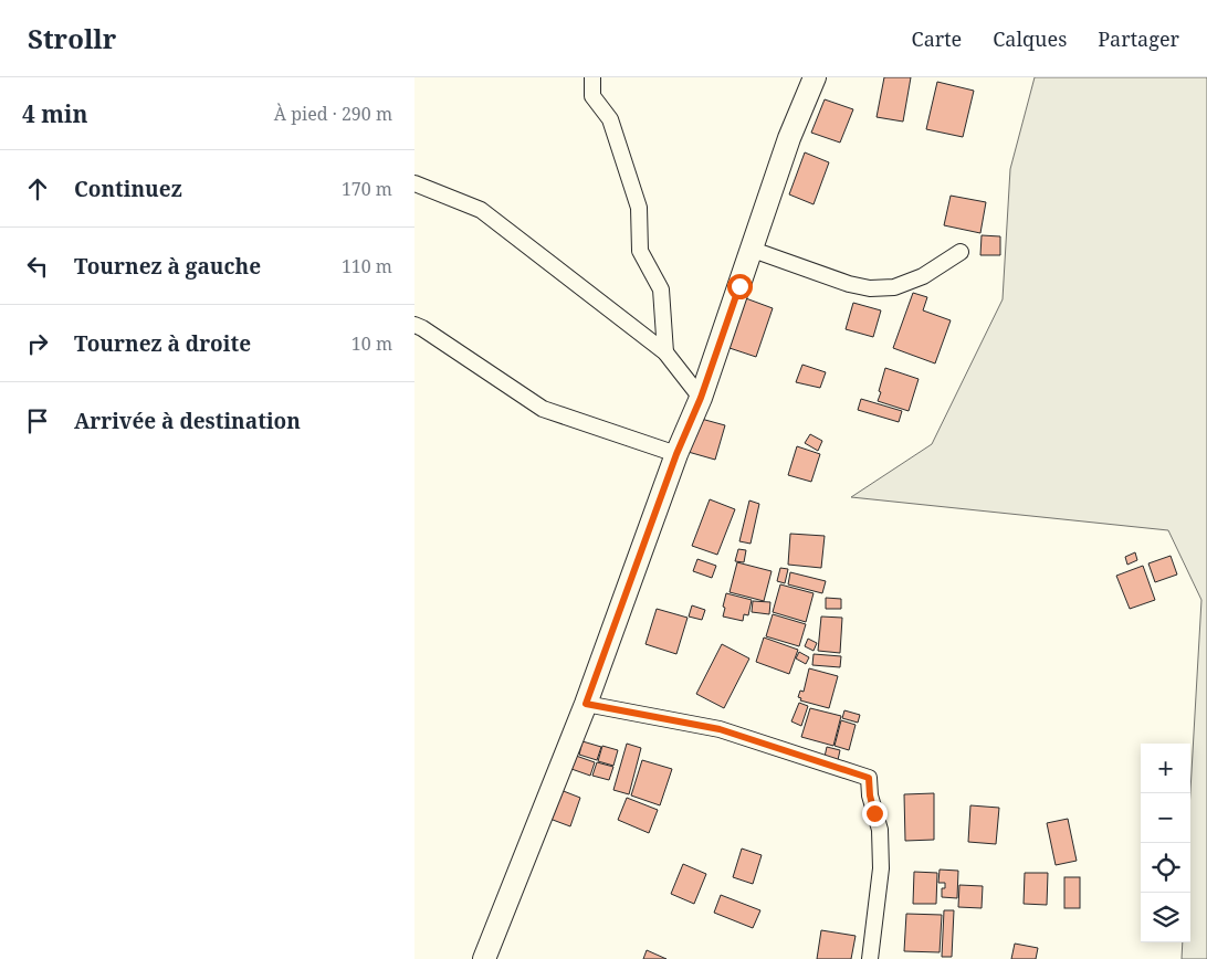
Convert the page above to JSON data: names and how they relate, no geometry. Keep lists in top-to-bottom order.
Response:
{
  "page": {
    "header": "Strollr",
    "nav": ["Carte", "Calques", "Partager"],
    "heading": ["4 min", "À pied · 290 m"],
    "list": [
      ["Continuez", "170 m"],
      ["Tournez à gauche", "110 m"],
      ["Tournez à droite", "10 m"],
      "Arrivée à destination"
    ],
    "map_buttons": ["+", "−"]
  }
}
